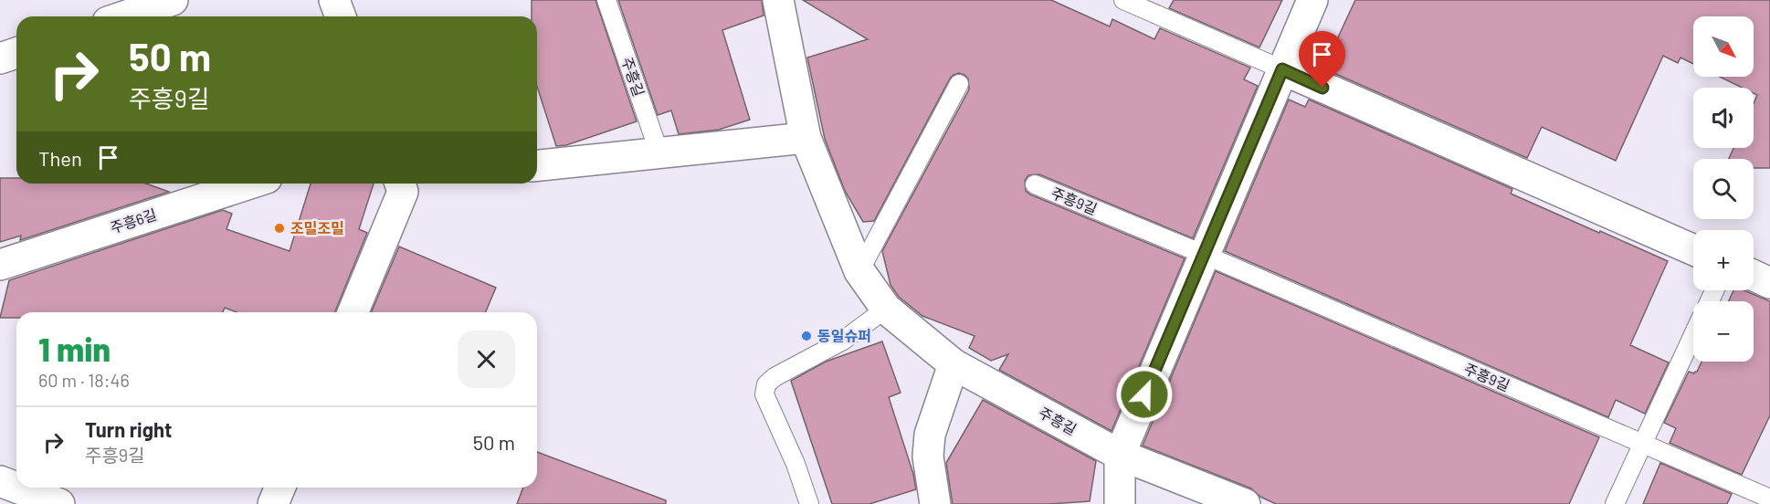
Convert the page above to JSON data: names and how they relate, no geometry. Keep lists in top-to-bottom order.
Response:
{
  "streets": {
    "street": ["주흥길", "주흥6길"],
    "lane": ["주흥9길"]
  },
  "places": ["조밀조밀", "동일슈퍼"],
  "north": "bottom right",
  "page": {
    "map_buttons": ["+", "−"],
    "turn": ["50 m", "주흥9길"],
    "then": "Then",
    "heading": ["1 min", "60 m · 18:46"],
    "list": [
      {
        "name": "Turn right",
        "note": "주흥9길",
        "value": "50 m"
      }
    ]
  }
}
